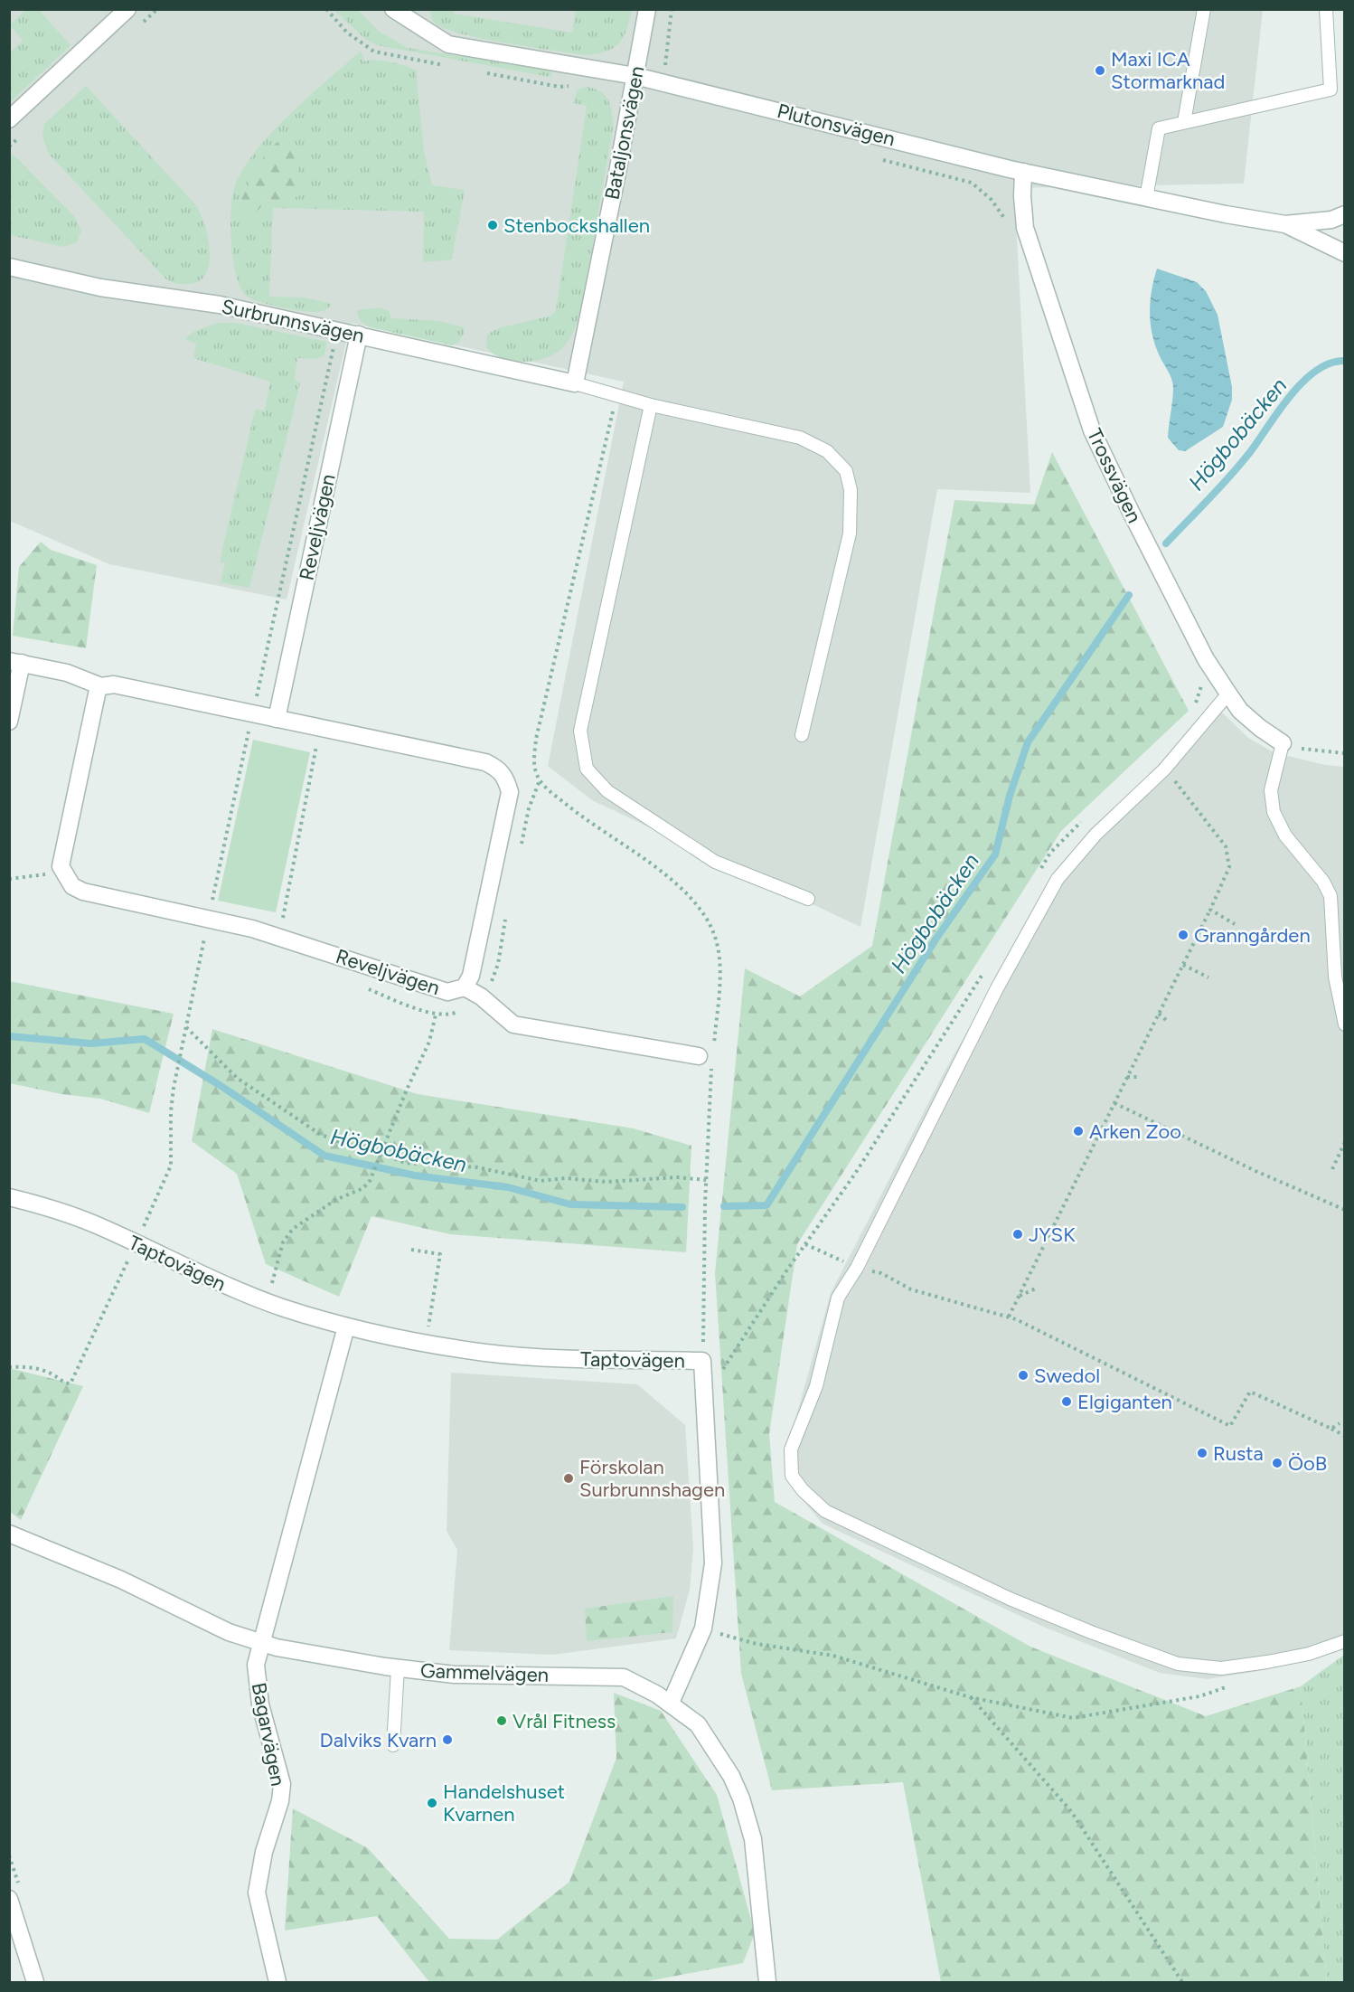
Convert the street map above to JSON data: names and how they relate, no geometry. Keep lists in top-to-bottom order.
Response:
{
  "streets": {
    "street": [
      "Plutonsvägen",
      "Bataljonsvägen",
      "Surbrunnsvägen",
      "Trossvägen",
      "Reveljvägen",
      "Taptovägen",
      "Gammelvägen",
      "Bagarvägen"
    ]
  },
  "crossings": [
    ["Plutonsvägen", "Bataljonsvägen"],
    ["Plutonsvägen", "Trossvägen"],
    ["Bataljonsvägen", "Surbrunnsvägen"],
    ["Surbrunnsvägen", "Reveljvägen"],
    ["Taptovägen", "Gammelvägen"],
    ["Gammelvägen", "Bagarvägen"]
  ],
  "water": ["Högbobäcken"],
  "places": [
    "Maxi ICA Stormarknad",
    "Stenbockshallen",
    "Granngården",
    "Arken Zoo",
    "JYSK",
    "Swedol",
    "Elgiganten",
    "Rusta",
    "ÖoB",
    "Förskolan Surbrunnshagen",
    "Vrål Fitness",
    "Dalviks Kvarn",
    "Handelshuset Kvarnen"
  ]
}
